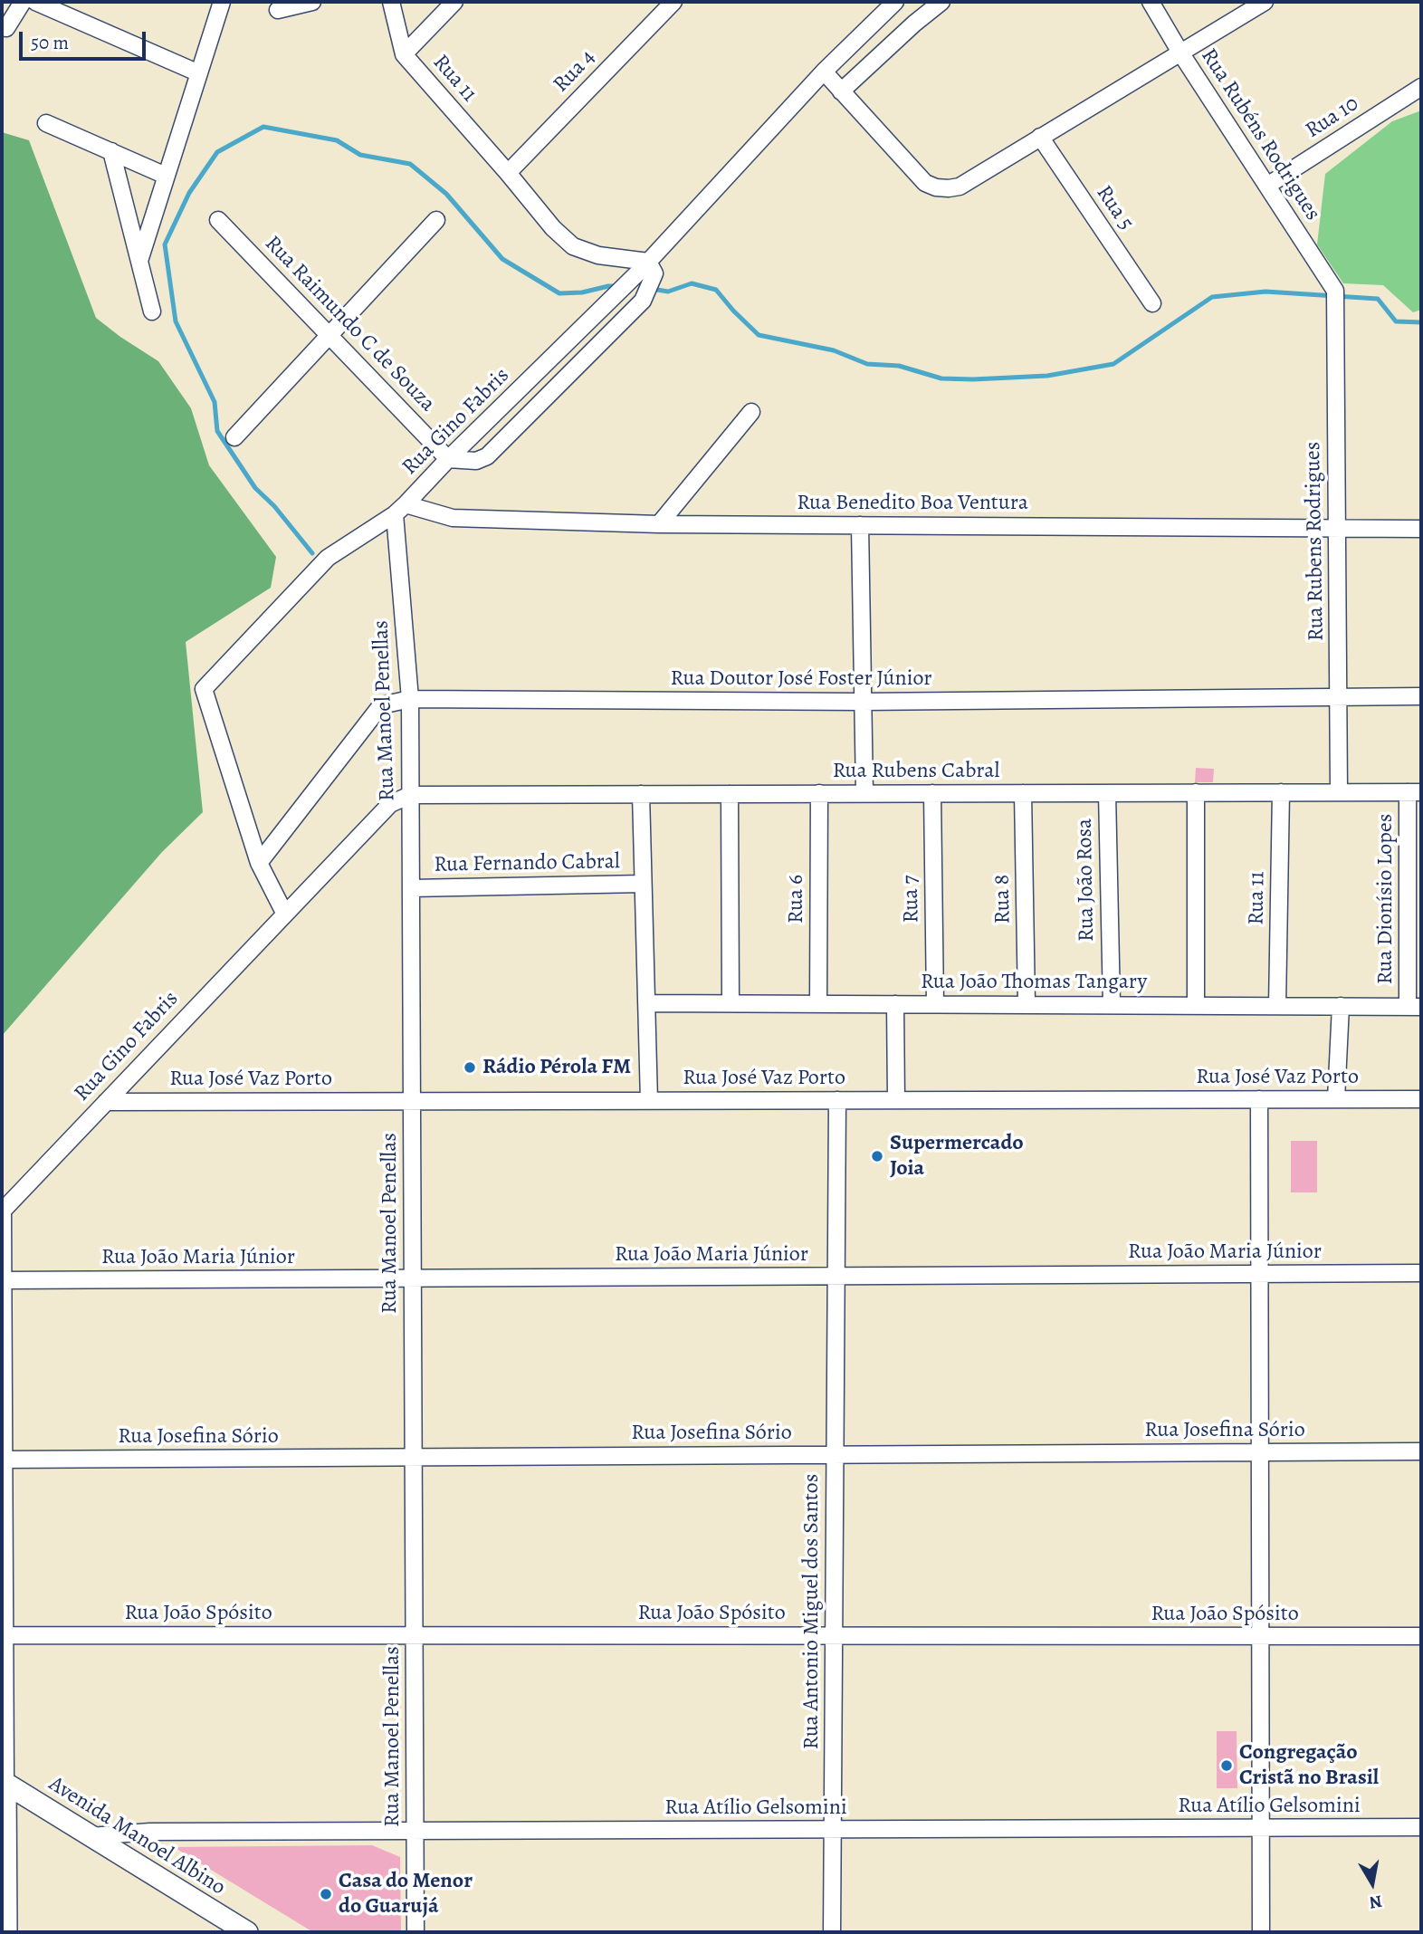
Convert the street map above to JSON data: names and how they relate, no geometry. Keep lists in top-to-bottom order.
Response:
{
  "streets": {
    "street": [
      "Rua 4",
      "Rua 11",
      "Rua 10",
      "Rua Rubéns Rodrigues",
      "Rua 5",
      "Rua Raimundo C de Souza",
      "Rua Gino Fabris",
      "Rua Benedito Boa Ventura",
      "Rua Rubens Rodrigues",
      "Rua Doutor José Foster Júnior",
      "Rua Manoel Penellas",
      "Rua Rubens Cabral",
      "Rua Fernando Cabral",
      "Rua João Rosa",
      "Rua 6",
      "Rua 7",
      "Rua 8",
      "Rua Dionísio Lopes",
      "Rua João Thomas Tangary",
      "Rua José Vaz Porto",
      "Rua João Maria Júnior",
      "Rua Josefina Sório",
      "Rua Antonio Miguel dos Santos",
      "Rua João Spósito",
      "Rua Atílio Gelsomini",
      "Avenida Manoel Albino"
    ]
  },
  "crossings": [
    ["Rua 4", "Rua 11"],
    ["Rua 11", "Rua Gino Fabris"],
    ["Rua 11", "Rua Rubens Cabral"],
    ["Rua 11", "Rua João Thomas Tangary"],
    ["Rua 10", "Rua Rubéns Rodrigues"],
    ["Rua Rubéns Rodrigues", "Rua Rubens Rodrigues"],
    ["Rua Raimundo C de Souza", "Rua Gino Fabris"],
    ["Rua Gino Fabris", "Rua Benedito Boa Ventura"],
    ["Rua Gino Fabris", "Rua Doutor José Foster Júnior"],
    ["Rua Gino Fabris", "Rua Manoel Penellas"],
    ["Rua Gino Fabris", "Rua Rubens Cabral"],
    ["Rua Gino Fabris", "Rua José Vaz Porto"],
    ["Rua Benedito Boa Ventura", "Rua Rubens Rodrigues"],
    ["Rua Benedito Boa Ventura", "Rua Manoel Penellas"],
    ["Rua Rubens Rodrigues", "Rua Doutor José Foster Júnior"],
    ["Rua Rubens Rodrigues", "Rua Rubens Cabral"],
    ["Rua Doutor José Foster Júnior", "Rua Manoel Penellas"],
    ["Rua Manoel Penellas", "Rua Rubens Cabral"],
    ["Rua Manoel Penellas", "Rua Fernando Cabral"],
    ["Rua Manoel Penellas", "Rua José Vaz Porto"],
    ["Rua Manoel Penellas", "Rua João Maria Júnior"],
    ["Rua Manoel Penellas", "Rua Josefina Sório"],
    ["Rua Manoel Penellas", "Rua João Spósito"],
    ["Rua Manoel Penellas", "Rua Atílio Gelsomini"],
    ["Rua Rubens Cabral", "Rua João Rosa"],
    ["Rua Rubens Cabral", "Rua 6"],
    ["Rua Rubens Cabral", "Rua 7"],
    ["Rua Rubens Cabral", "Rua 8"],
    ["Rua Rubens Cabral", "Rua Dionísio Lopes"],
    ["Rua João Rosa", "Rua João Thomas Tangary"],
    ["Rua 6", "Rua João Thomas Tangary"],
    ["Rua 7", "Rua João Thomas Tangary"],
    ["Rua 8", "Rua João Thomas Tangary"],
    ["Rua Dionísio Lopes", "Rua João Thomas Tangary"],
    ["Rua José Vaz Porto", "Rua Antonio Miguel dos Santos"],
    ["Rua João Maria Júnior", "Rua Antonio Miguel dos Santos"],
    ["Rua Josefina Sório", "Rua Antonio Miguel dos Santos"],
    ["Rua Antonio Miguel dos Santos", "Rua João Spósito"],
    ["Rua Antonio Miguel dos Santos", "Rua Atílio Gelsomini"],
    ["Rua Atílio Gelsomini", "Avenida Manoel Albino"]
  ],
  "places": [
    "Rádio Pérola FM",
    "Supermercado Joia",
    "Congregação Cristã no Brasil",
    "Casa do Menor do Guarujá"
  ],
  "scale_bar": "50 m",
  "north": "bottom"
}
